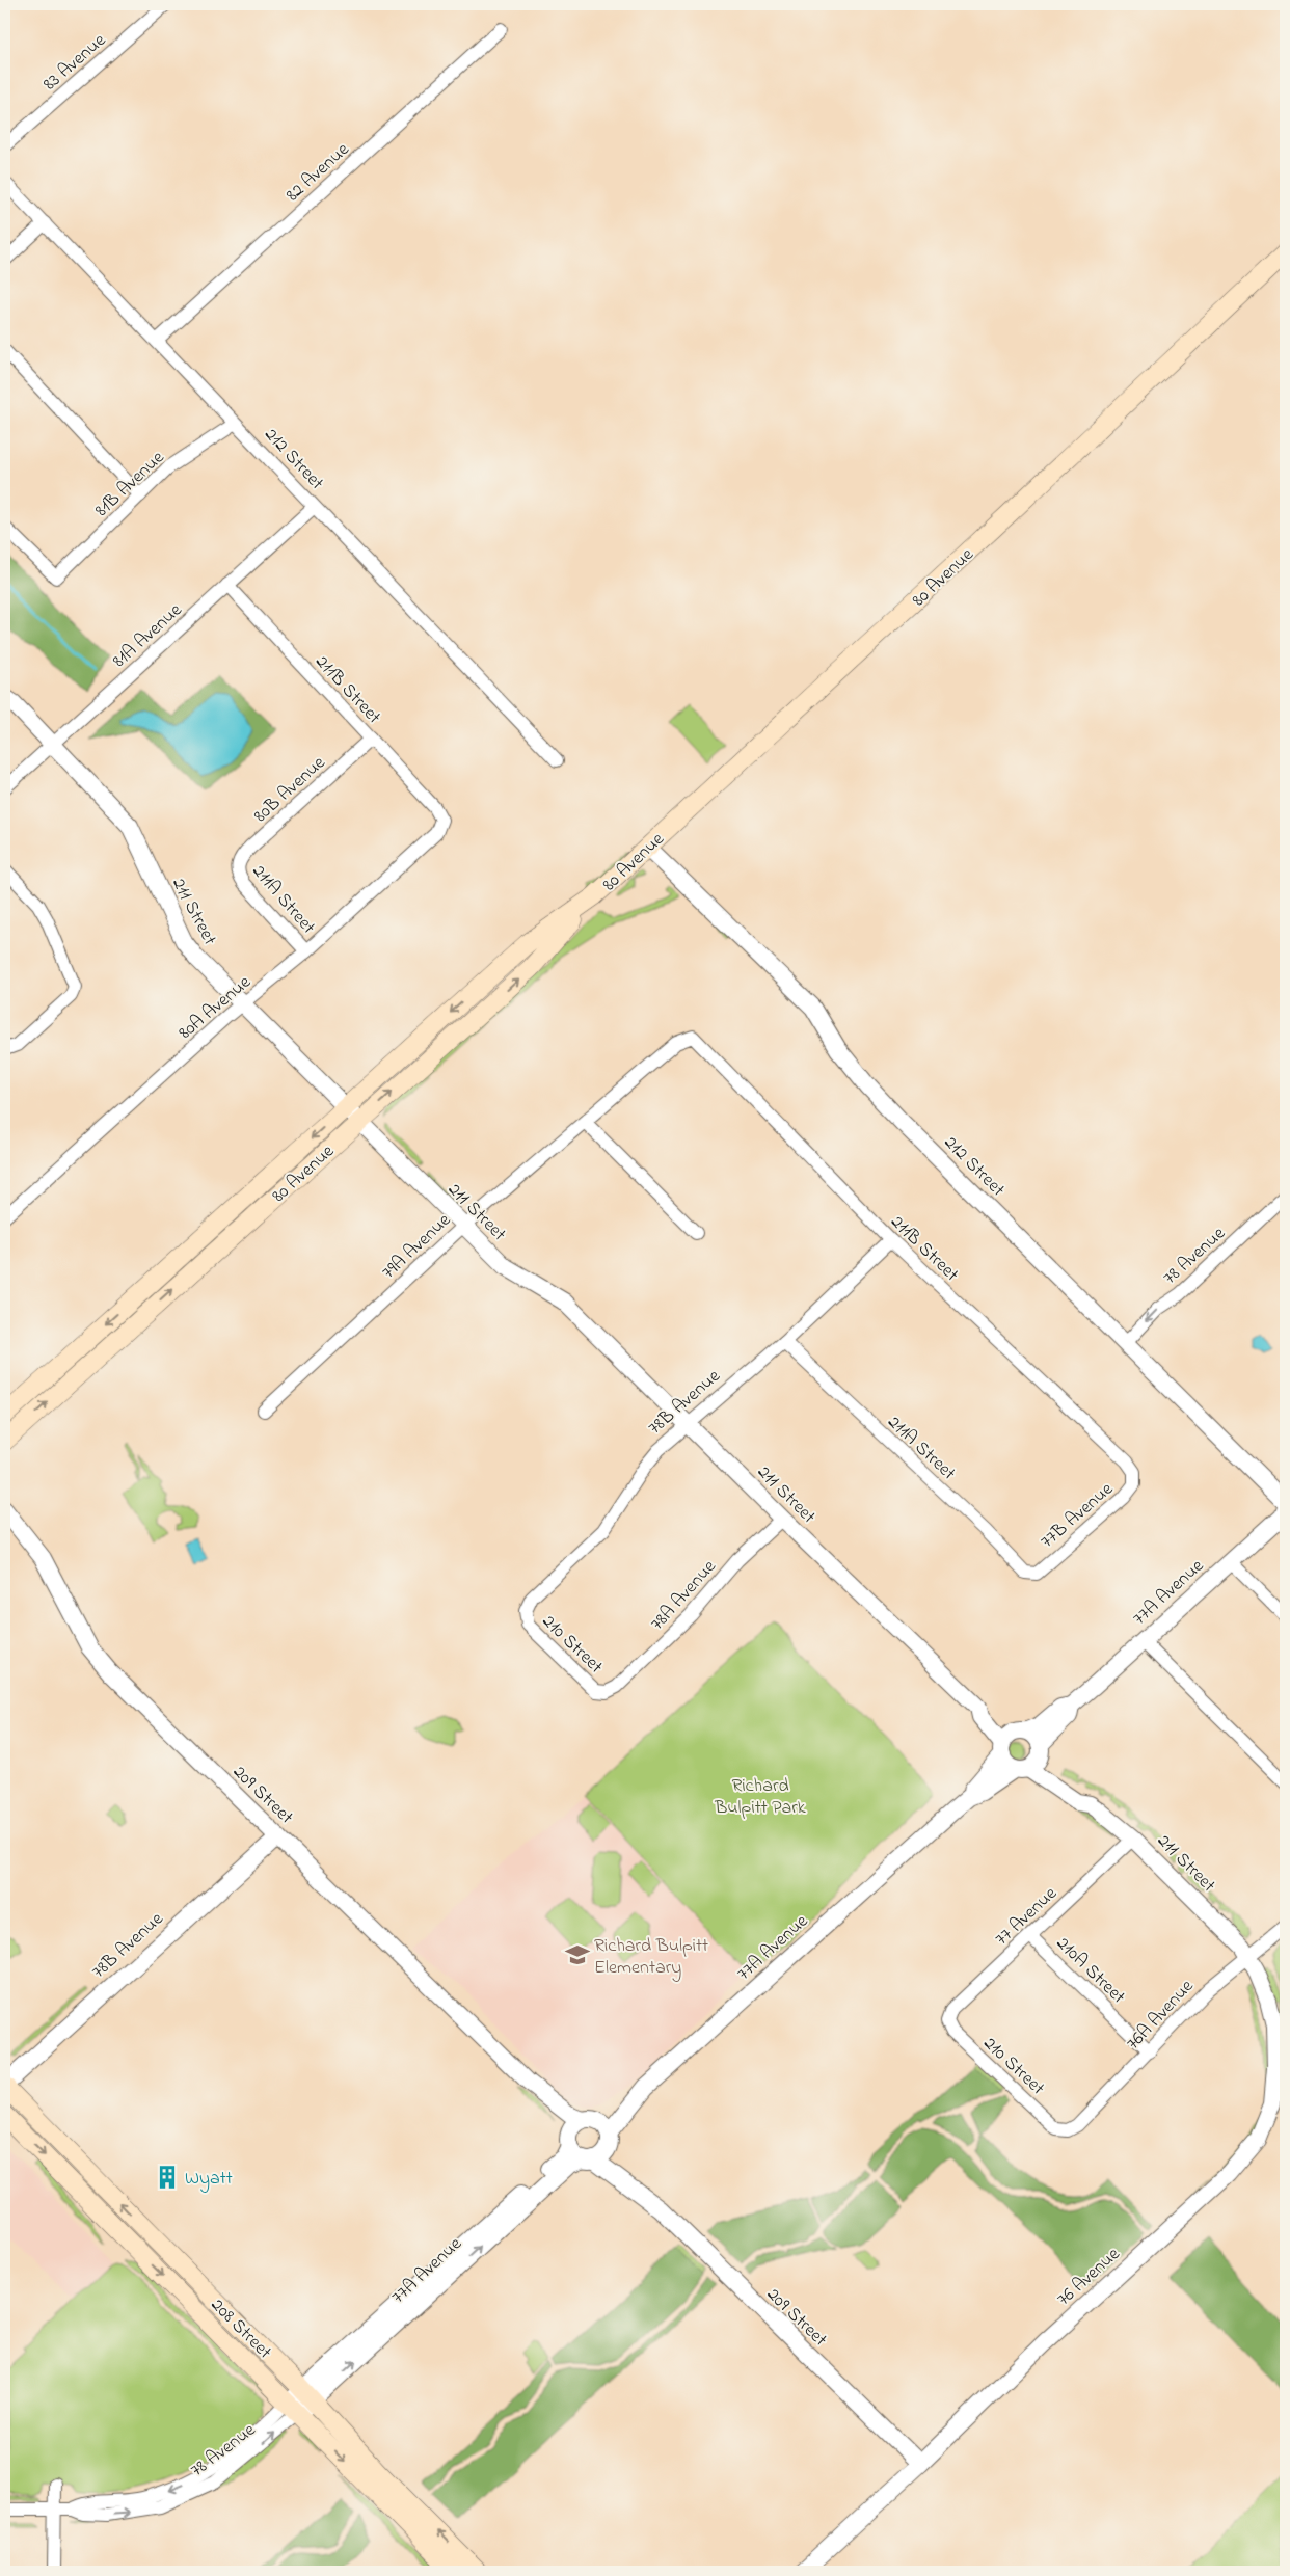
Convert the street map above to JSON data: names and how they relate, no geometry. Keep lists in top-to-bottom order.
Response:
{
  "streets": {
    "main road": ["80 Avenue", "208 Street"],
    "street": [
      "83 Avenue",
      "82 Avenue",
      "212 Street",
      "81B Avenue",
      "81A Avenue",
      "211B Street",
      "80B Avenue",
      "211A Street",
      "211 Street",
      "80A Avenue",
      "79A Avenue",
      "78 Avenue",
      "78B Avenue",
      "77B Avenue",
      "77A Avenue",
      "78A Avenue",
      "210 Street",
      "209 Street",
      "77 Avenue",
      "210A Street",
      "76A Avenue",
      "76 Avenue"
    ]
  },
  "crossings": [
    ["82 Avenue", "212 Street"],
    ["212 Street", "81B Avenue"],
    ["212 Street", "80 Avenue"],
    ["212 Street", "81A Avenue"],
    ["212 Street", "78 Avenue"],
    ["212 Street", "77A Avenue"],
    ["80 Avenue", "211 Street"],
    ["81A Avenue", "211B Street"],
    ["81A Avenue", "211 Street"],
    ["211B Street", "80B Avenue"],
    ["211B Street", "80A Avenue"],
    ["211B Street", "79A Avenue"],
    ["211B Street", "78B Avenue"],
    ["211B Street", "77B Avenue"],
    ["80B Avenue", "211A Street"],
    ["211A Street", "80A Avenue"],
    ["211A Street", "78B Avenue"],
    ["211A Street", "77B Avenue"],
    ["211 Street", "80A Avenue"],
    ["211 Street", "79A Avenue"],
    ["211 Street", "78B Avenue"],
    ["211 Street", "77A Avenue"],
    ["211 Street", "78A Avenue"],
    ["211 Street", "77 Avenue"],
    ["211 Street", "76A Avenue"],
    ["211 Street", "76 Avenue"],
    ["78 Avenue", "77A Avenue"],
    ["78 Avenue", "208 Street"],
    ["78B Avenue", "210 Street"],
    ["78B Avenue", "209 Street"],
    ["78B Avenue", "208 Street"],
    ["77A Avenue", "209 Street"],
    ["77A Avenue", "208 Street"],
    ["78A Avenue", "210 Street"],
    ["210 Street", "77 Avenue"],
    ["210 Street", "76A Avenue"],
    ["209 Street", "76 Avenue"],
    ["77 Avenue", "210A Street"],
    ["210A Street", "76A Avenue"],
    ["76A Avenue", "76 Avenue"]
  ],
  "one_way": ["78 Avenue"],
  "parks": ["Richard Bulpitt Park"],
  "places": {
    "school or university": ["Richard Bulpitt Elementary"],
    "building": ["Wyatt"]
  }
}
